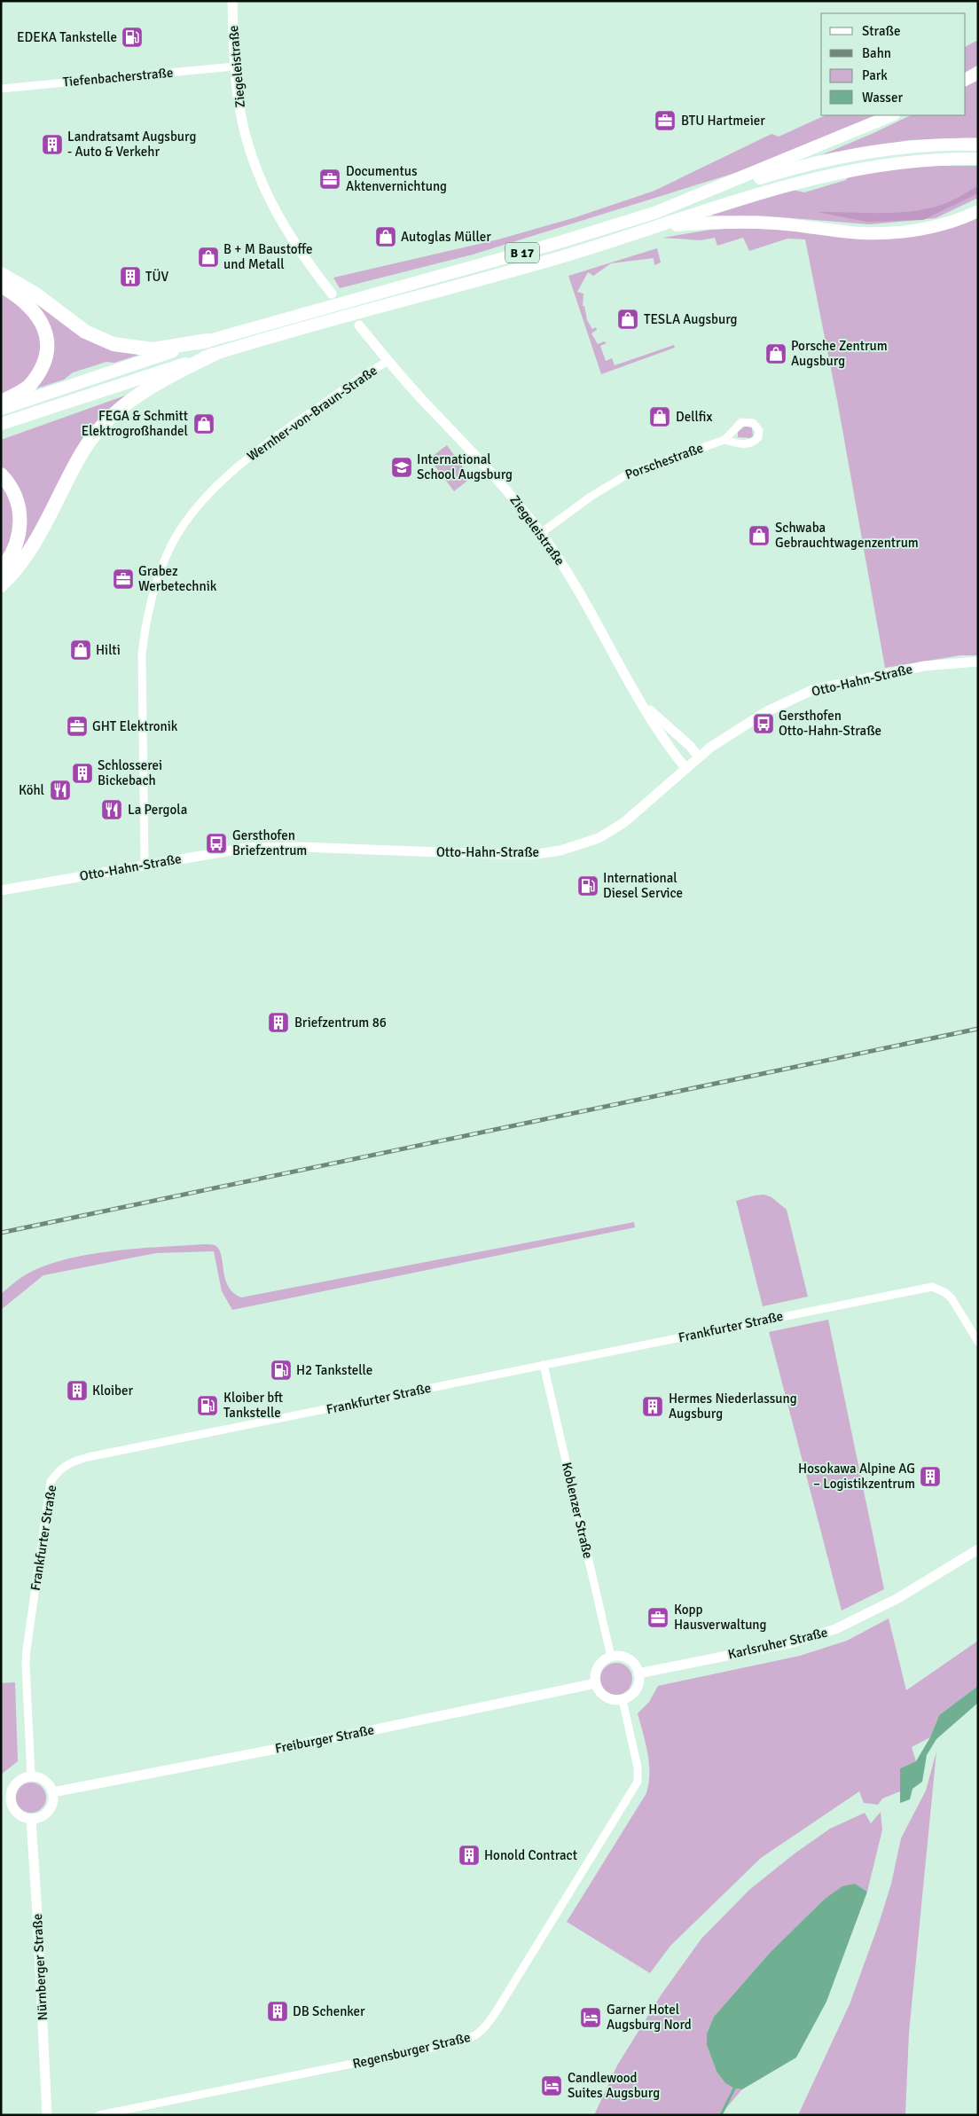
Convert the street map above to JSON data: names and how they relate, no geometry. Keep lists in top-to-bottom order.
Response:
{
  "streets": {
    "highway": ["B 17"],
    "street": [
      "Ziegeleistraße",
      "Tiefenbacherstraße",
      "Wernher-von-Braun-Straße",
      "Porschestraße",
      "Otto-Hahn-Straße",
      "Frankfurter Straße",
      "Koblenzer Straße",
      "Karlsruher Straße",
      "Freiburger Straße",
      "Nürnberger Straße",
      "Regensburger Straße"
    ]
  },
  "crossings": [
    ["Ziegeleistraße", "Tiefenbacherstraße"],
    ["Ziegeleistraße", "Wernher-von-Braun-Straße"],
    ["Ziegeleistraße", "Porschestraße"],
    ["Ziegeleistraße", "Otto-Hahn-Straße"],
    ["Wernher-von-Braun-Straße", "Otto-Hahn-Straße"],
    ["Frankfurter Straße", "Koblenzer Straße"],
    ["Frankfurter Straße", "Freiburger Straße"],
    ["Frankfurter Straße", "Nürnberger Straße"],
    ["Koblenzer Straße", "Karlsruher Straße"],
    ["Koblenzer Straße", "Freiburger Straße"],
    ["Koblenzer Straße", "Regensburger Straße"],
    ["Karlsruher Straße", "Freiburger Straße"],
    ["Karlsruher Straße", "Regensburger Straße"],
    ["Freiburger Straße", "Nürnberger Straße"],
    ["Freiburger Straße", "Regensburger Straße"]
  ],
  "places": {
    "fuel station": [
      "EDEKA Tankstelle",
      "International Diesel Service",
      "H2 Tankstelle",
      "Kloiber bft Tankstelle"
    ],
    "office": [
      "BTU Hartmeier",
      "Documentus Aktenvernichtung",
      "Grabez Werbetechnik",
      "GHT Elektronik",
      "Kopp Hausverwaltung"
    ],
    "building": [
      "Landratsamt Augsburg - Auto & Verkehr",
      "TÜV",
      "Schlosserei Bickebach",
      "Briefzentrum 86",
      "Kloiber",
      "Hermes Niederlassung Augsburg",
      "Hosokawa Alpine AG – Logistikzentrum",
      "Honold Contract",
      "DB Schenker"
    ],
    "shop": [
      "Autoglas Müller",
      "B + M Baustoffe und Metall",
      "TESLA Augsburg",
      "Porsche Zentrum Augsburg",
      "Dellfix",
      "FEGA & Schmitt Elektrogroßhandel",
      "Schwaba Gebrauchtwagenzentrum",
      "Hilti"
    ],
    "school or university": ["International School Augsburg"],
    "bus stop": ["Gersthofen Otto-Hahn-Straße", "Gersthofen Briefzentrum"],
    "restaurant": ["Köhl", "La Pergola"],
    "hotel": ["Garner Hotel Augsburg Nord", "Candlewood Suites Augsburg"]
  },
  "legend": [
    "Straße",
    "Bahn",
    "Park",
    "Wasser"
  ]
}
